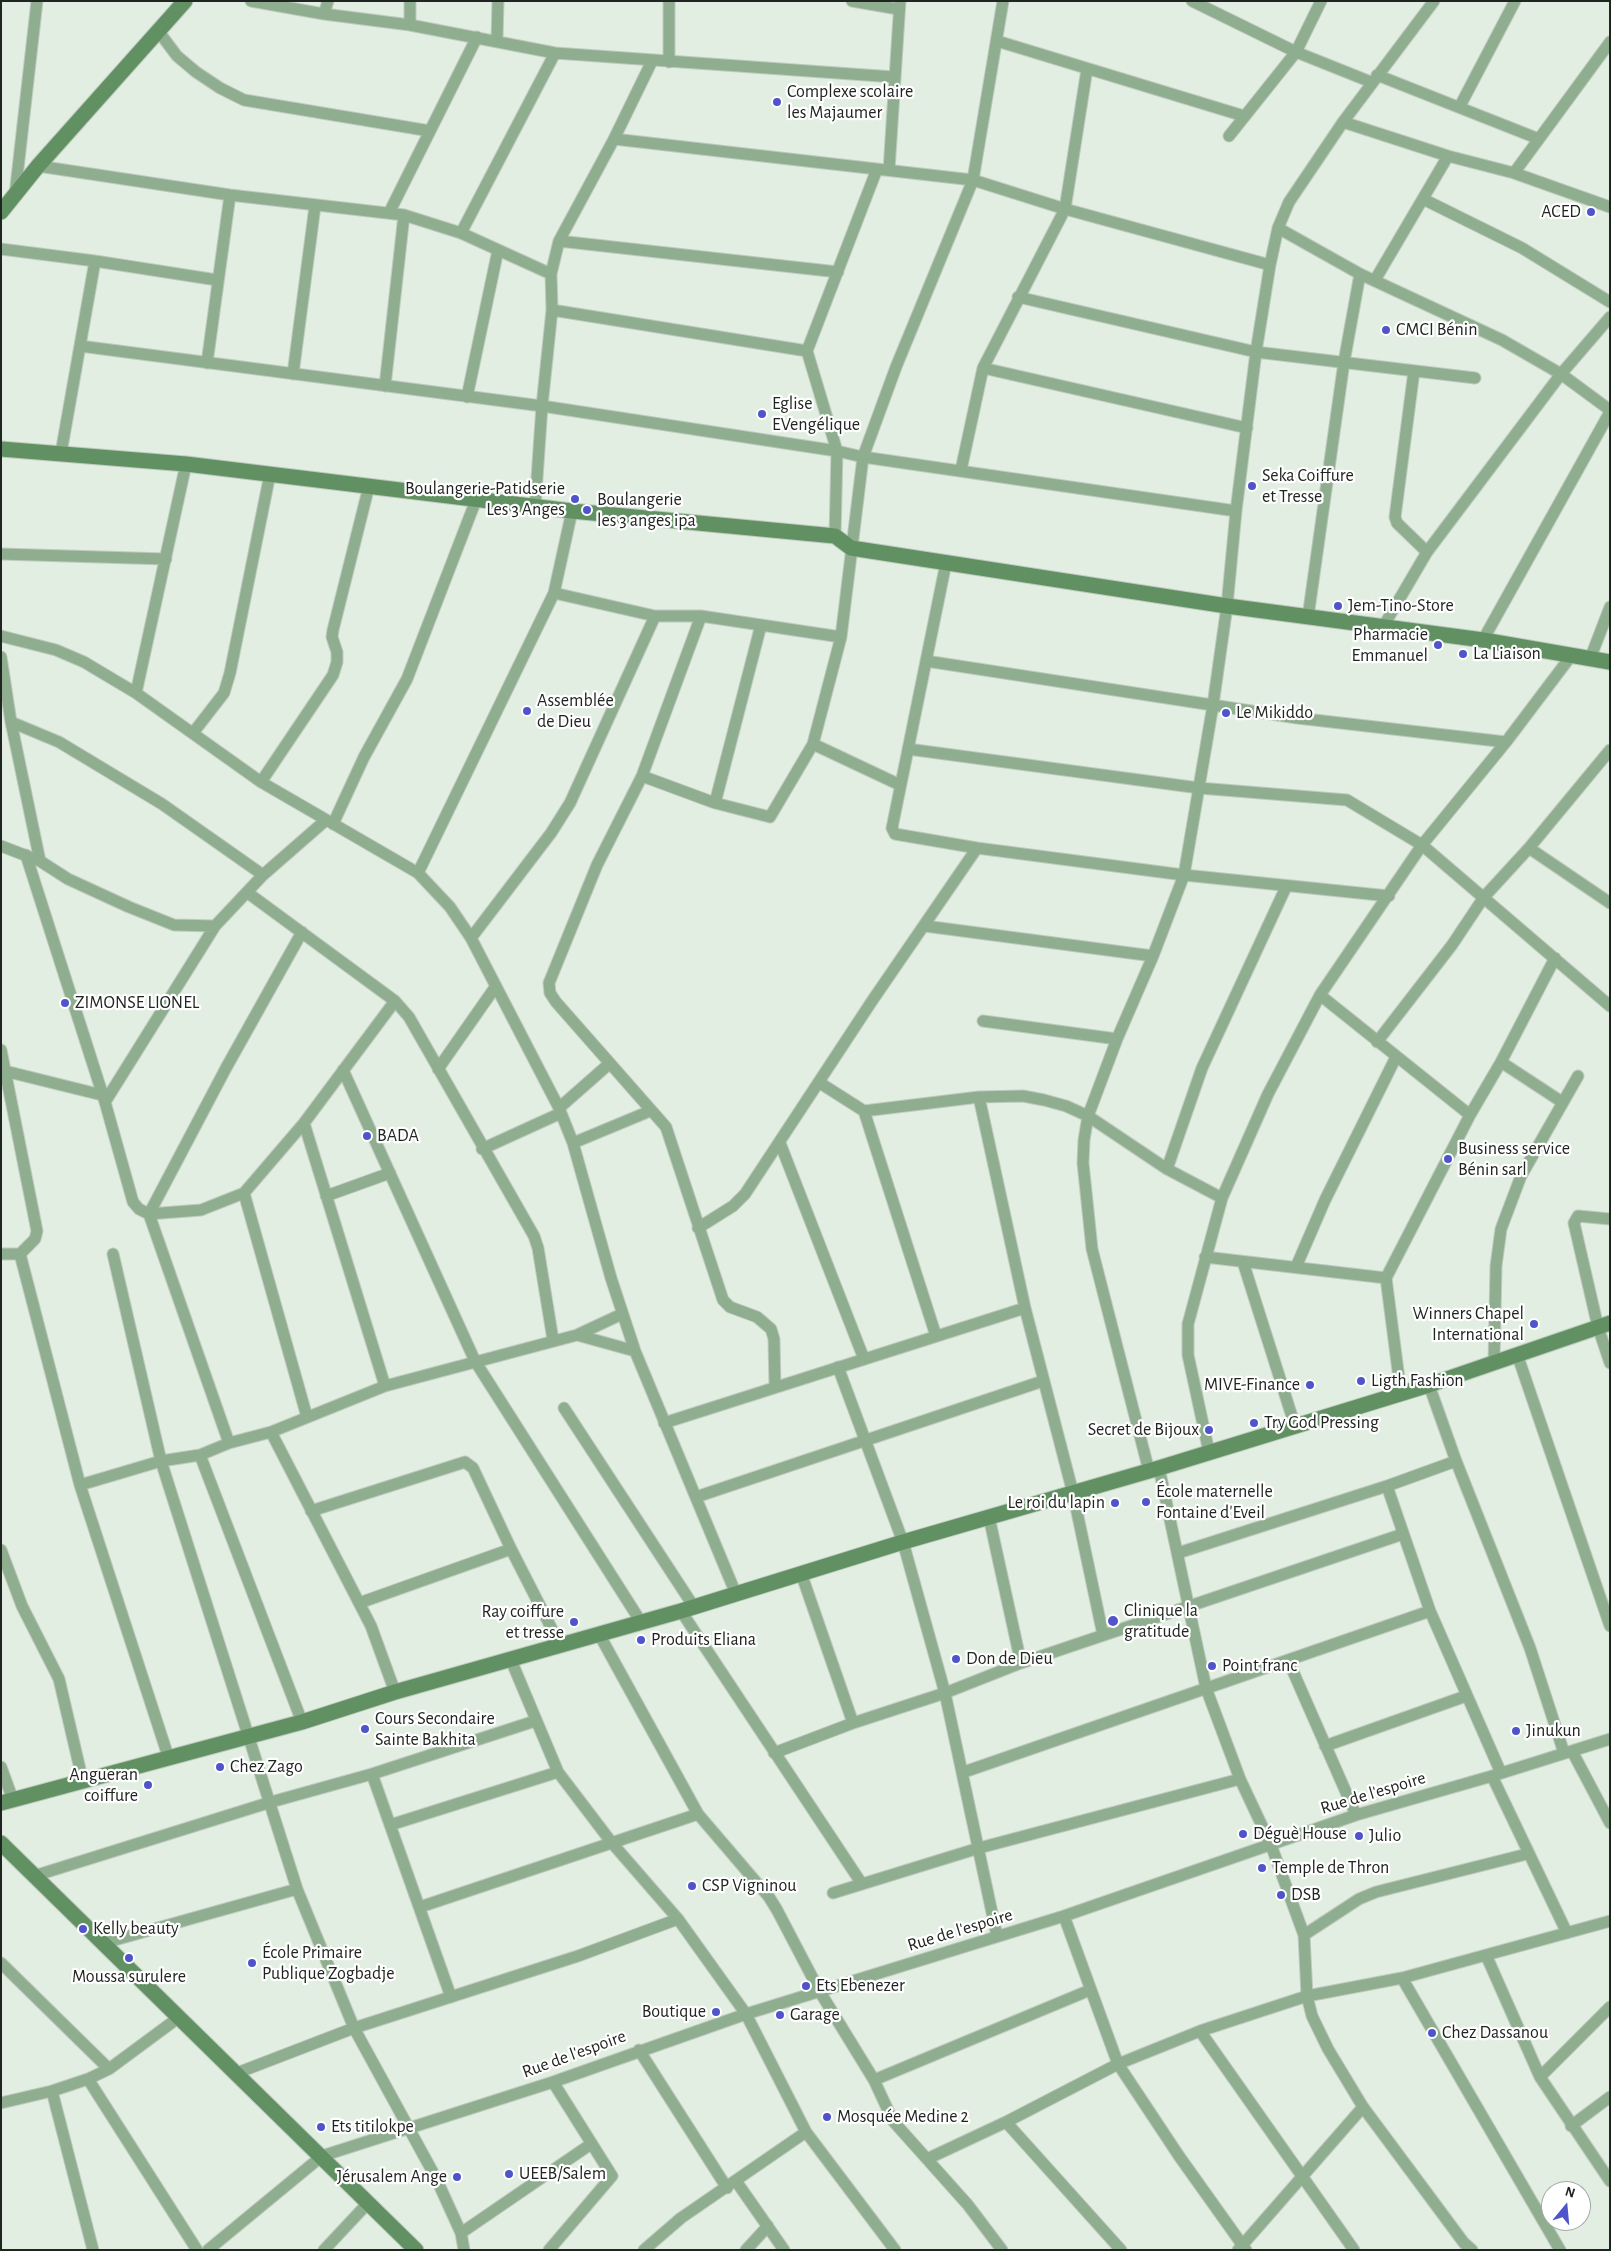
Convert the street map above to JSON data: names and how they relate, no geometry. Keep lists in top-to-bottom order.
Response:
{
  "streets": {
    "street": ["Rue de l'espoire"]
  },
  "places": [
    "Complexe scolaire les Majaumer",
    "ACED",
    "CMCI Bénin",
    "Eglise EVengélique",
    "Seka Coiffure et Tresse",
    "Boulangerie-Patidserie Les 3 Anges",
    "Boulangerie les 3 anges ipa",
    "Jem-Tino-Store",
    "Pharmacie Emmanuel",
    "La Liaison",
    "Assemblée de Dieu",
    "Le Mikiddo",
    "ZIMONSE LIONEL",
    "BADA",
    "Business service Bénin sarl",
    "Winners Chapel International",
    "Ligth Fashion",
    "MIVE-Finance",
    "Try God Pressing",
    "Secret de Bijoux",
    "École maternelle Fontaine d'Eveil",
    "Le roi du lapin",
    "Clinique la gratitude",
    "Ray coiffure et tresse",
    "Produits Eliana",
    "Don de Dieu",
    "Point franc",
    "Cours Secondaire Sainte Bakhita",
    "Jinukun",
    "Chez Zago",
    "Angueran coiffure",
    "Déguè House",
    "Julio",
    "Temple de Thron",
    "CSP Vigninou",
    "DSB",
    "Kelly beauty",
    "Moussa surulere",
    "École Primaire Publique Zogbadje",
    "Ets Ebenezer",
    "Boutique",
    "Garage",
    "Chez Dassanou",
    "Mosquée Medine 2",
    "Ets titilokpe",
    "UEEB/Salem",
    "Jérusalem Ange"
  ],
  "north": "top"
}
